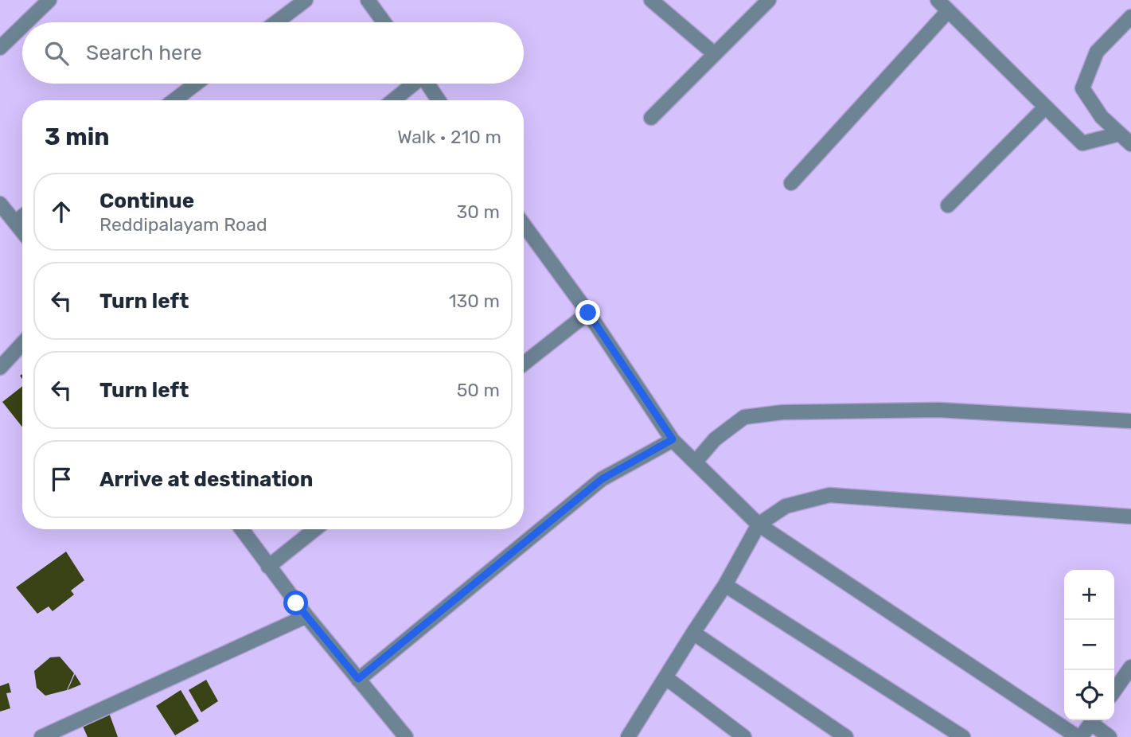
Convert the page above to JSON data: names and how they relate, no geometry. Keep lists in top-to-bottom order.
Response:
{
  "page": {
    "search": "Search here",
    "heading": ["3 min", "Walk · 210 m"],
    "list": [
      ["Continue", "Reddipalayam Road", "30 m"],
      ["Turn left", "130 m"],
      ["Turn left", "50 m"],
      "Arrive at destination"
    ],
    "map_buttons": ["+", "−"]
  }
}
